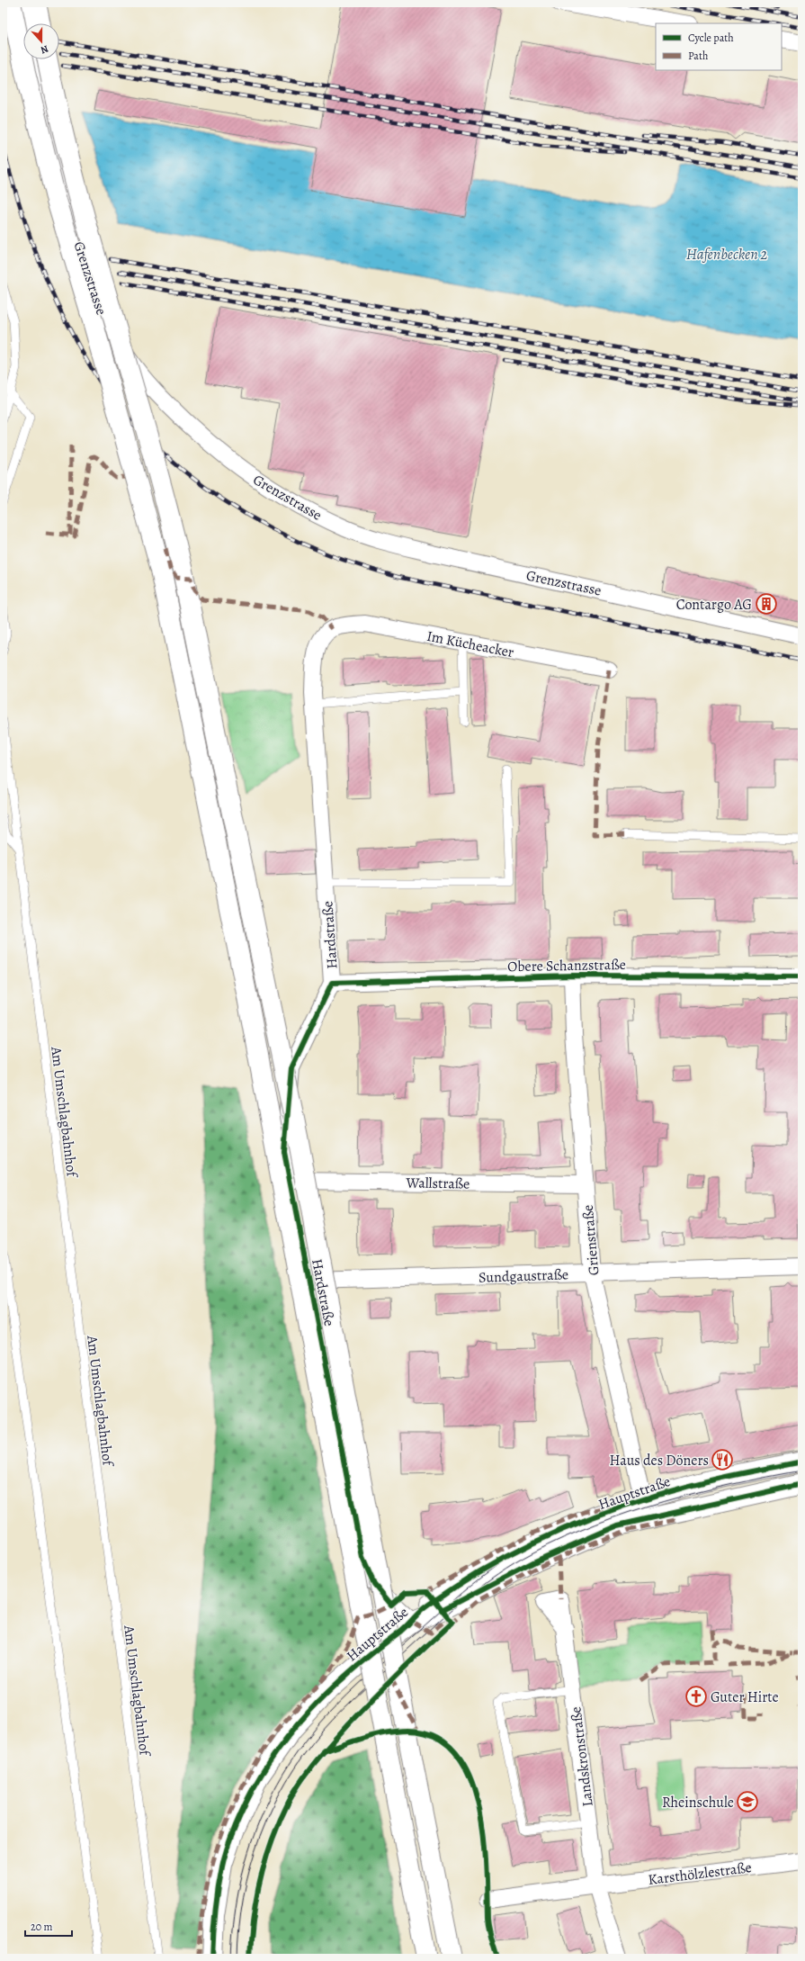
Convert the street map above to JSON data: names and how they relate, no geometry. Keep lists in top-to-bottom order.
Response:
{
  "streets": {
    "main road": ["Hauptstraße"],
    "street": [
      "Grenzstrasse",
      "Im Kücheacker",
      "Hardstraße",
      "Obere Schanzstraße",
      "Wallstraße",
      "Grienstraße",
      "Sundgaustraße",
      "Landskronstraße",
      "Karsthölzlestraße"
    ],
    "lane": ["Am Umschlagbahnhof"]
  },
  "crossings": [
    ["Im Kücheacker", "Hardstraße"],
    ["Hardstraße", "Obere Schanzstraße"],
    ["Hardstraße", "Wallstraße"],
    ["Hardstraße", "Sundgaustraße"],
    ["Hardstraße", "Hauptstraße"],
    ["Obere Schanzstraße", "Grienstraße"],
    ["Wallstraße", "Grienstraße"],
    ["Grienstraße", "Sundgaustraße"],
    ["Grienstraße", "Hauptstraße"],
    ["Landskronstraße", "Karsthölzlestraße"]
  ],
  "water": ["Hafenbecken 2"],
  "places": {
    "building": ["Contargo AG"],
    "restaurant": ["Haus des Döners"],
    "church": ["Guter Hirte"],
    "school or university": ["Rheinschule"]
  },
  "legend": ["Cycle path", "Path"],
  "scale_bar": "20 m",
  "north": "bottom"
}
